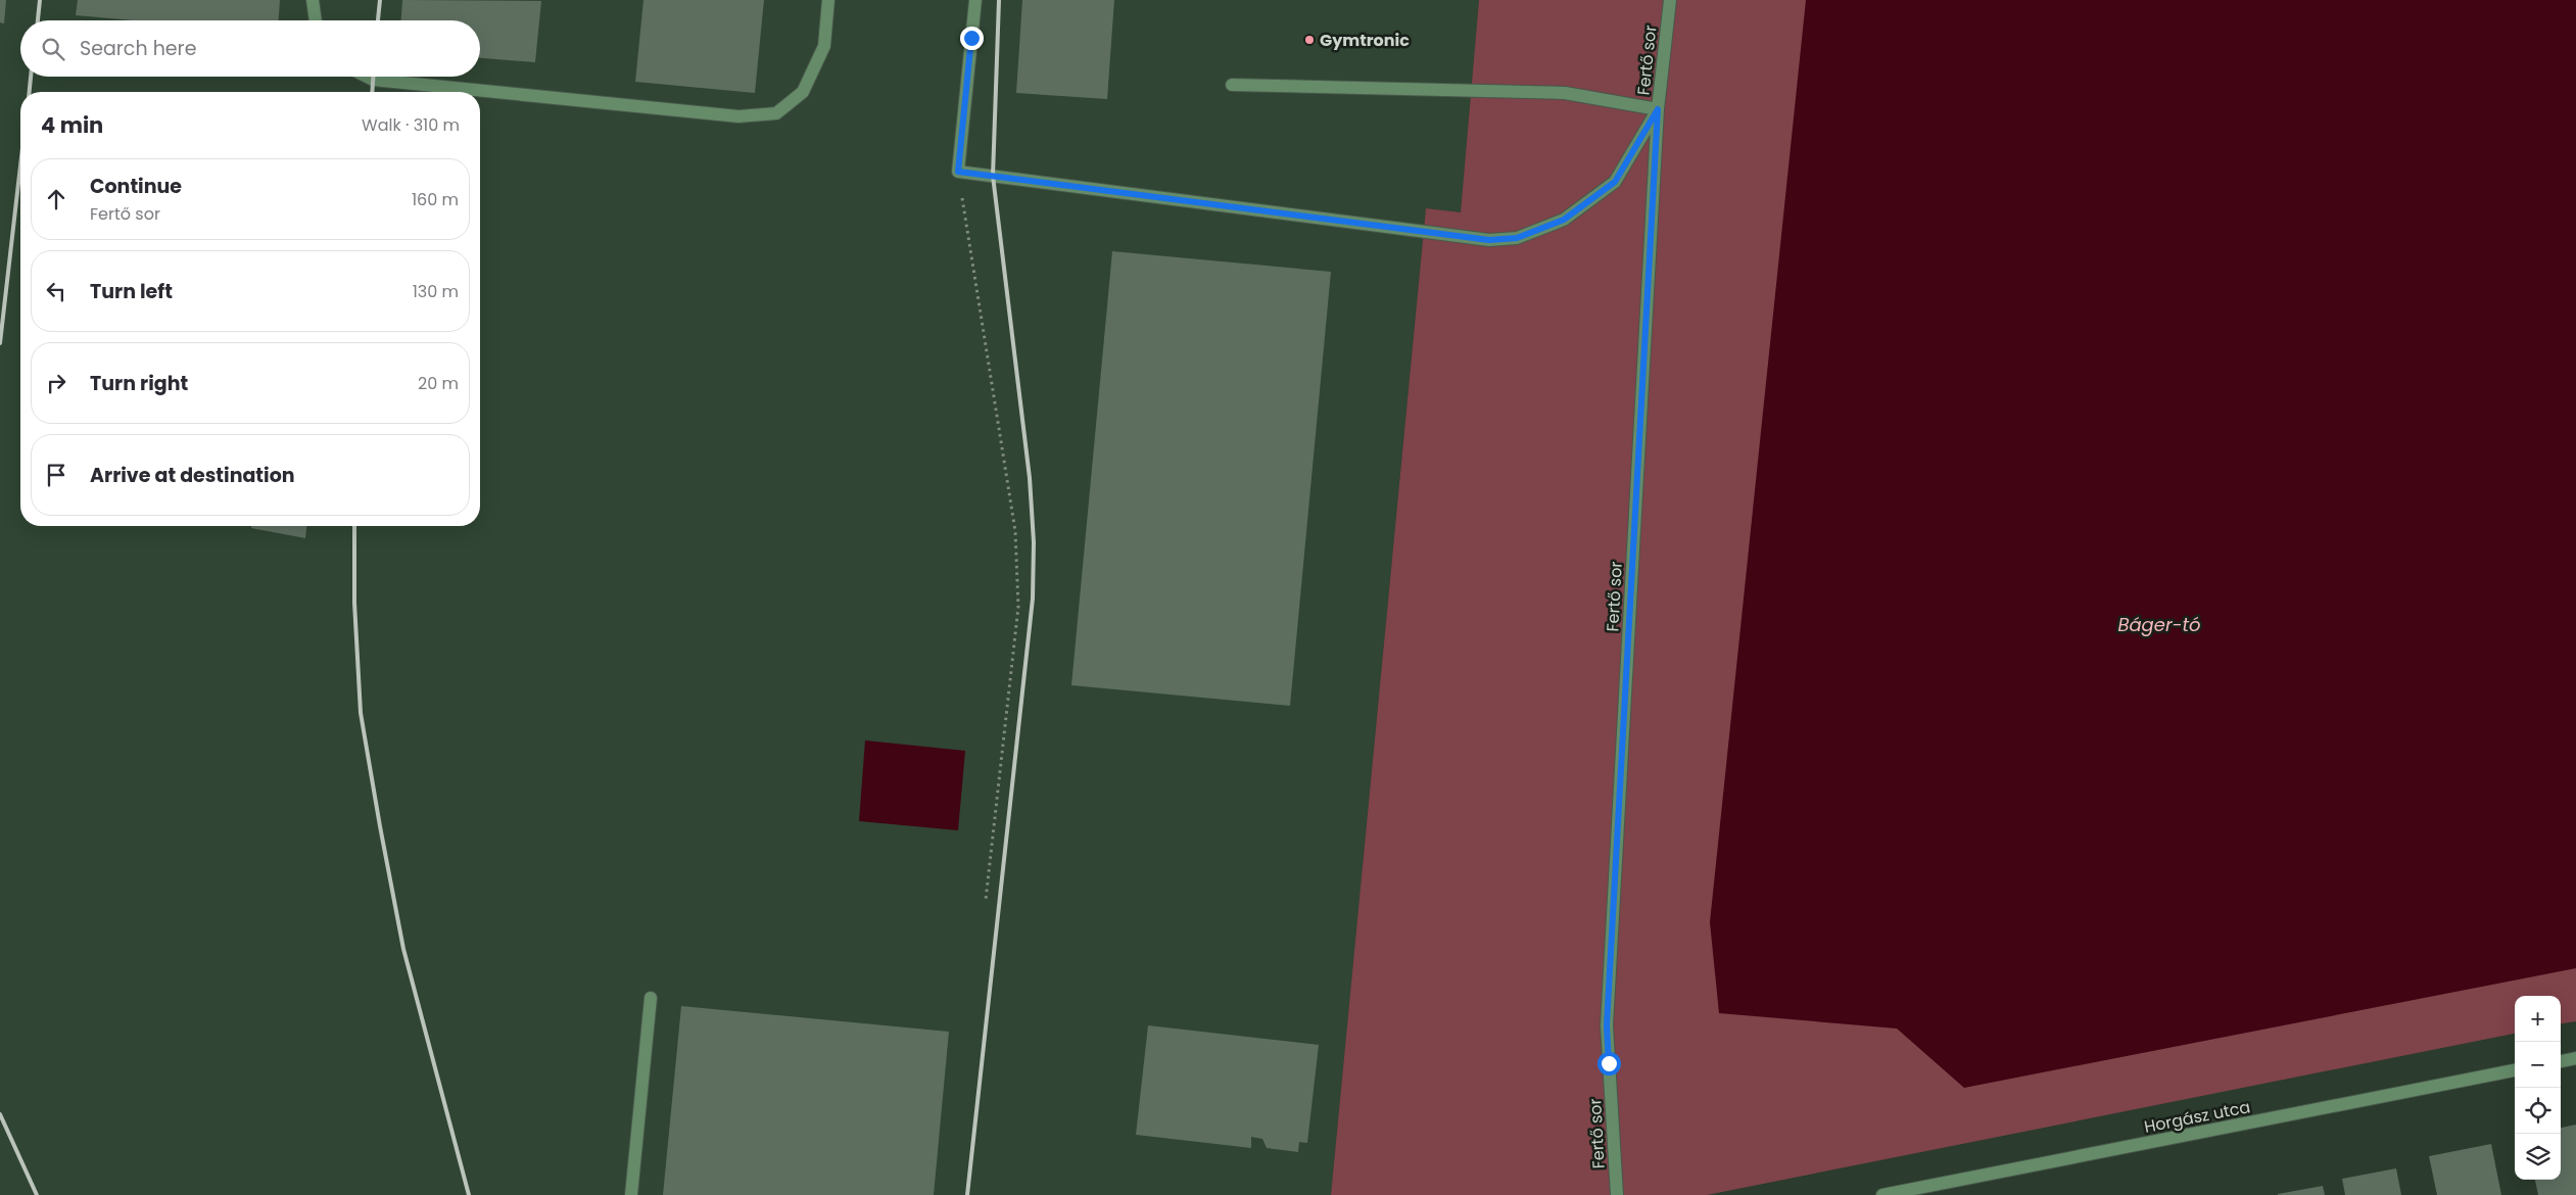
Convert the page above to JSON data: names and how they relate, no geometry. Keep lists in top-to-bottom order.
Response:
{
  "streets": {
    "street": ["Fertő sor", "Horgász utca"]
  },
  "water": ["Báger-tó"],
  "places": ["Gymtronic"],
  "page": {
    "search": "Search here",
    "heading": ["4 min", "Walk · 310 m"],
    "list": [
      ["Continue", "Fertő sor", "160 m"],
      ["Turn left", "130 m"],
      ["Turn right", "20 m"],
      "Arrive at destination"
    ],
    "map_buttons": ["+", "−"]
  }
}
